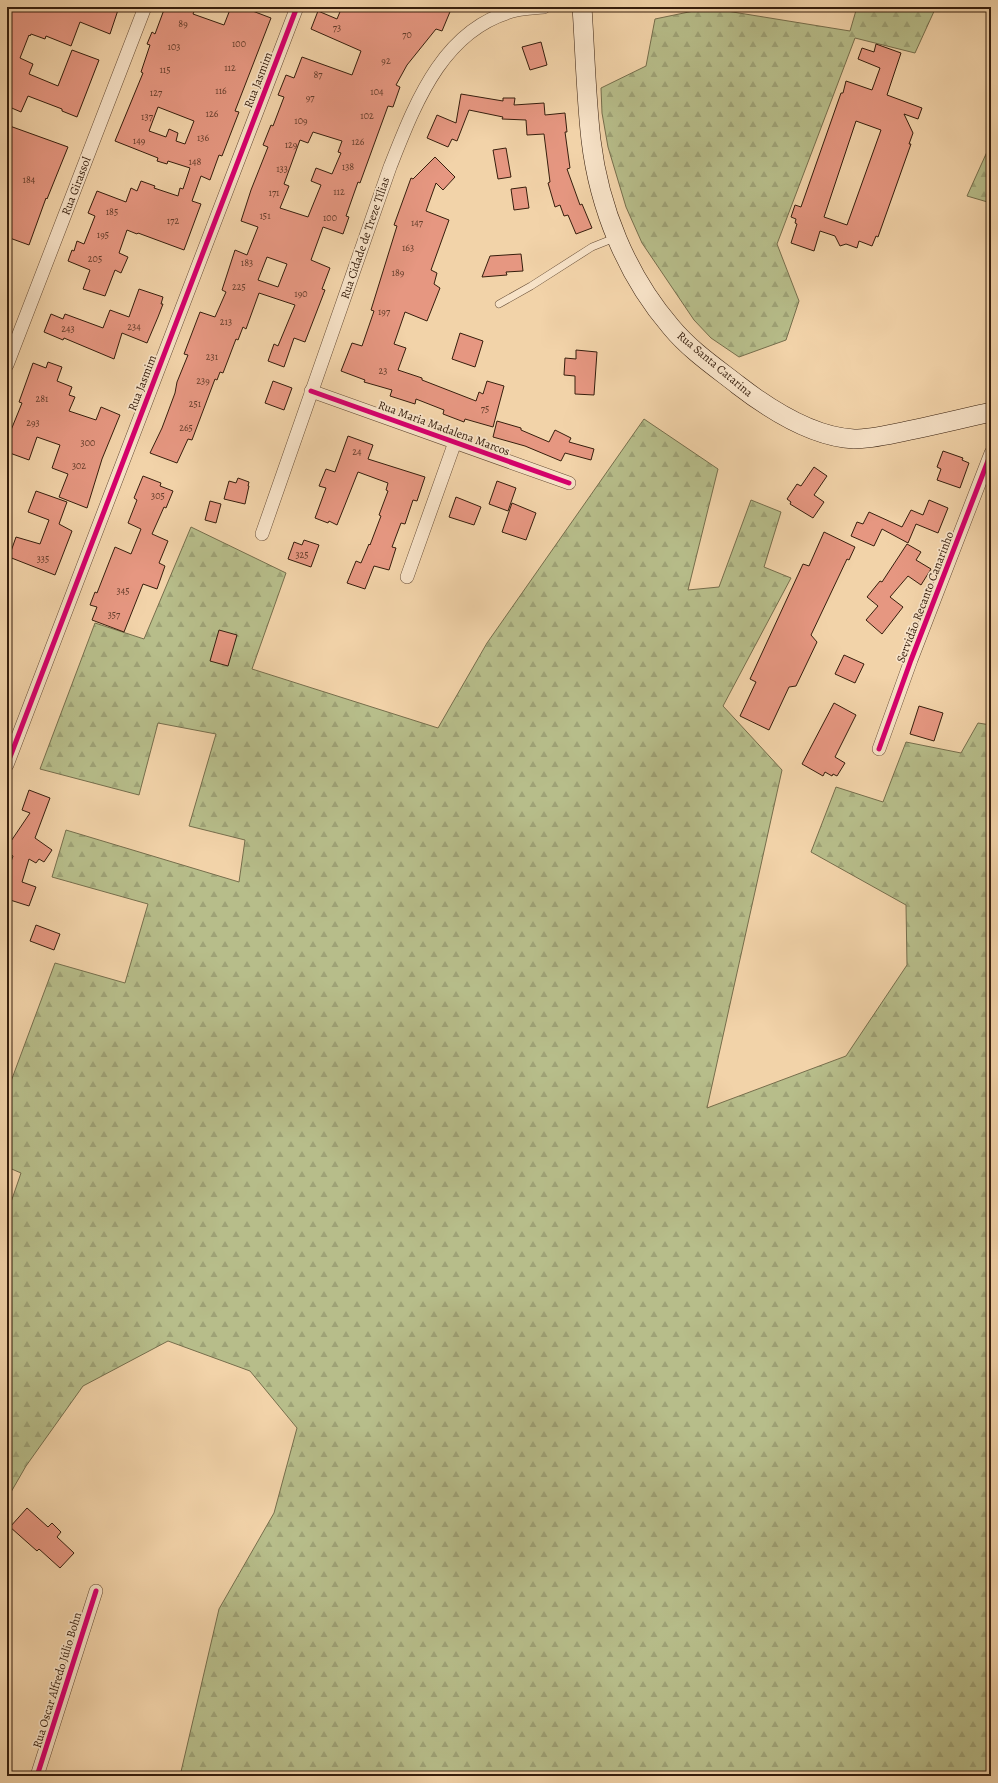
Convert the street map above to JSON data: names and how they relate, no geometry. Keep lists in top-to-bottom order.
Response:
{
  "streets": {
    "main road": ["Rua Santa Catarina"],
    "street": [
      "Rua Jasmim",
      "Rua Girassol",
      "Rua Cidade de Treze Tílias",
      "Rua Maria Madalena Marcos",
      "Servidão Recanto Canarinho",
      "Rua Oscar Alfredo Júlio Bohn"
    ]
  },
  "crossings": [
    ["Rua Cidade de Treze Tílias", "Rua Maria Madalena Marcos"]
  ],
  "house_numbers": [
    "89",
    "73",
    "70",
    "100",
    "103",
    "92",
    "112",
    "115",
    "87",
    "116",
    "104",
    "127",
    "97",
    "126",
    "102",
    "137",
    "109",
    "136",
    "149",
    "126",
    "129",
    "148",
    "138",
    "133",
    "184",
    "112",
    "171",
    "185",
    "151",
    "100",
    "172",
    "147",
    "195",
    "163",
    "205",
    "183",
    "189",
    "225",
    "190",
    "197",
    "213",
    "234",
    "243",
    "231",
    "23",
    "239",
    "281",
    "251",
    "75",
    "293",
    "265",
    "300",
    "24",
    "302",
    "305",
    "325",
    "335",
    "345",
    "357"
  ]
}
